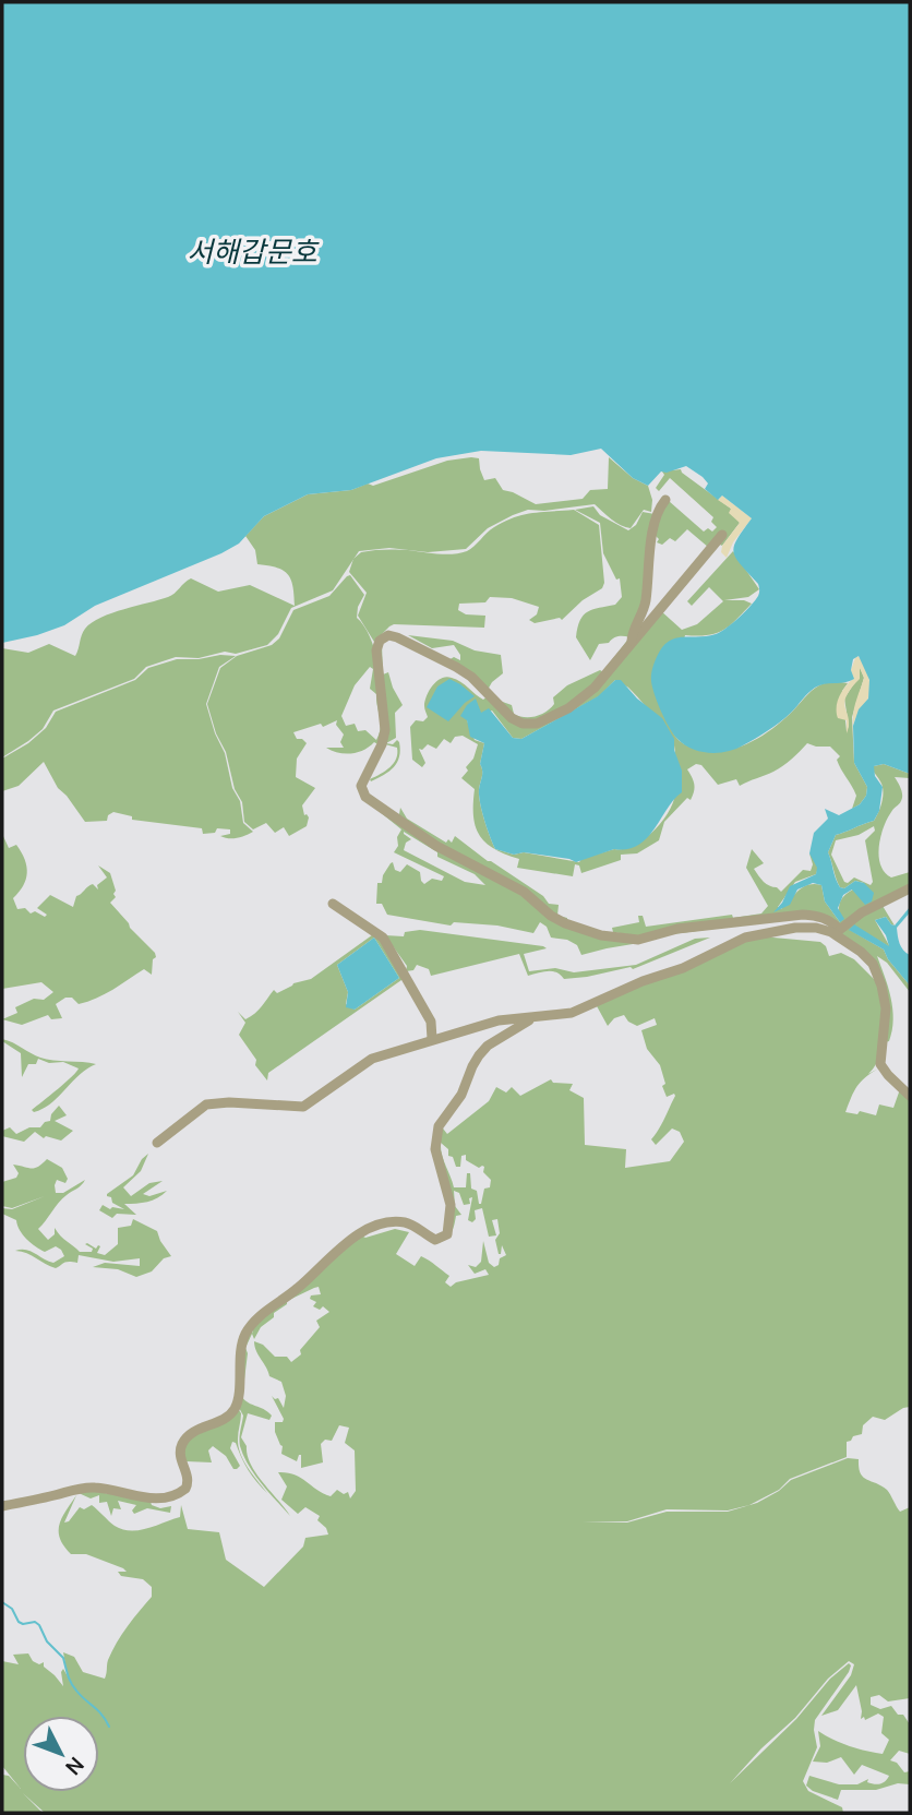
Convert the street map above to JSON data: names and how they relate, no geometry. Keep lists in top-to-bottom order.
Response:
{
  "water": ["서해갑문호"],
  "north": "bottom right"
}
